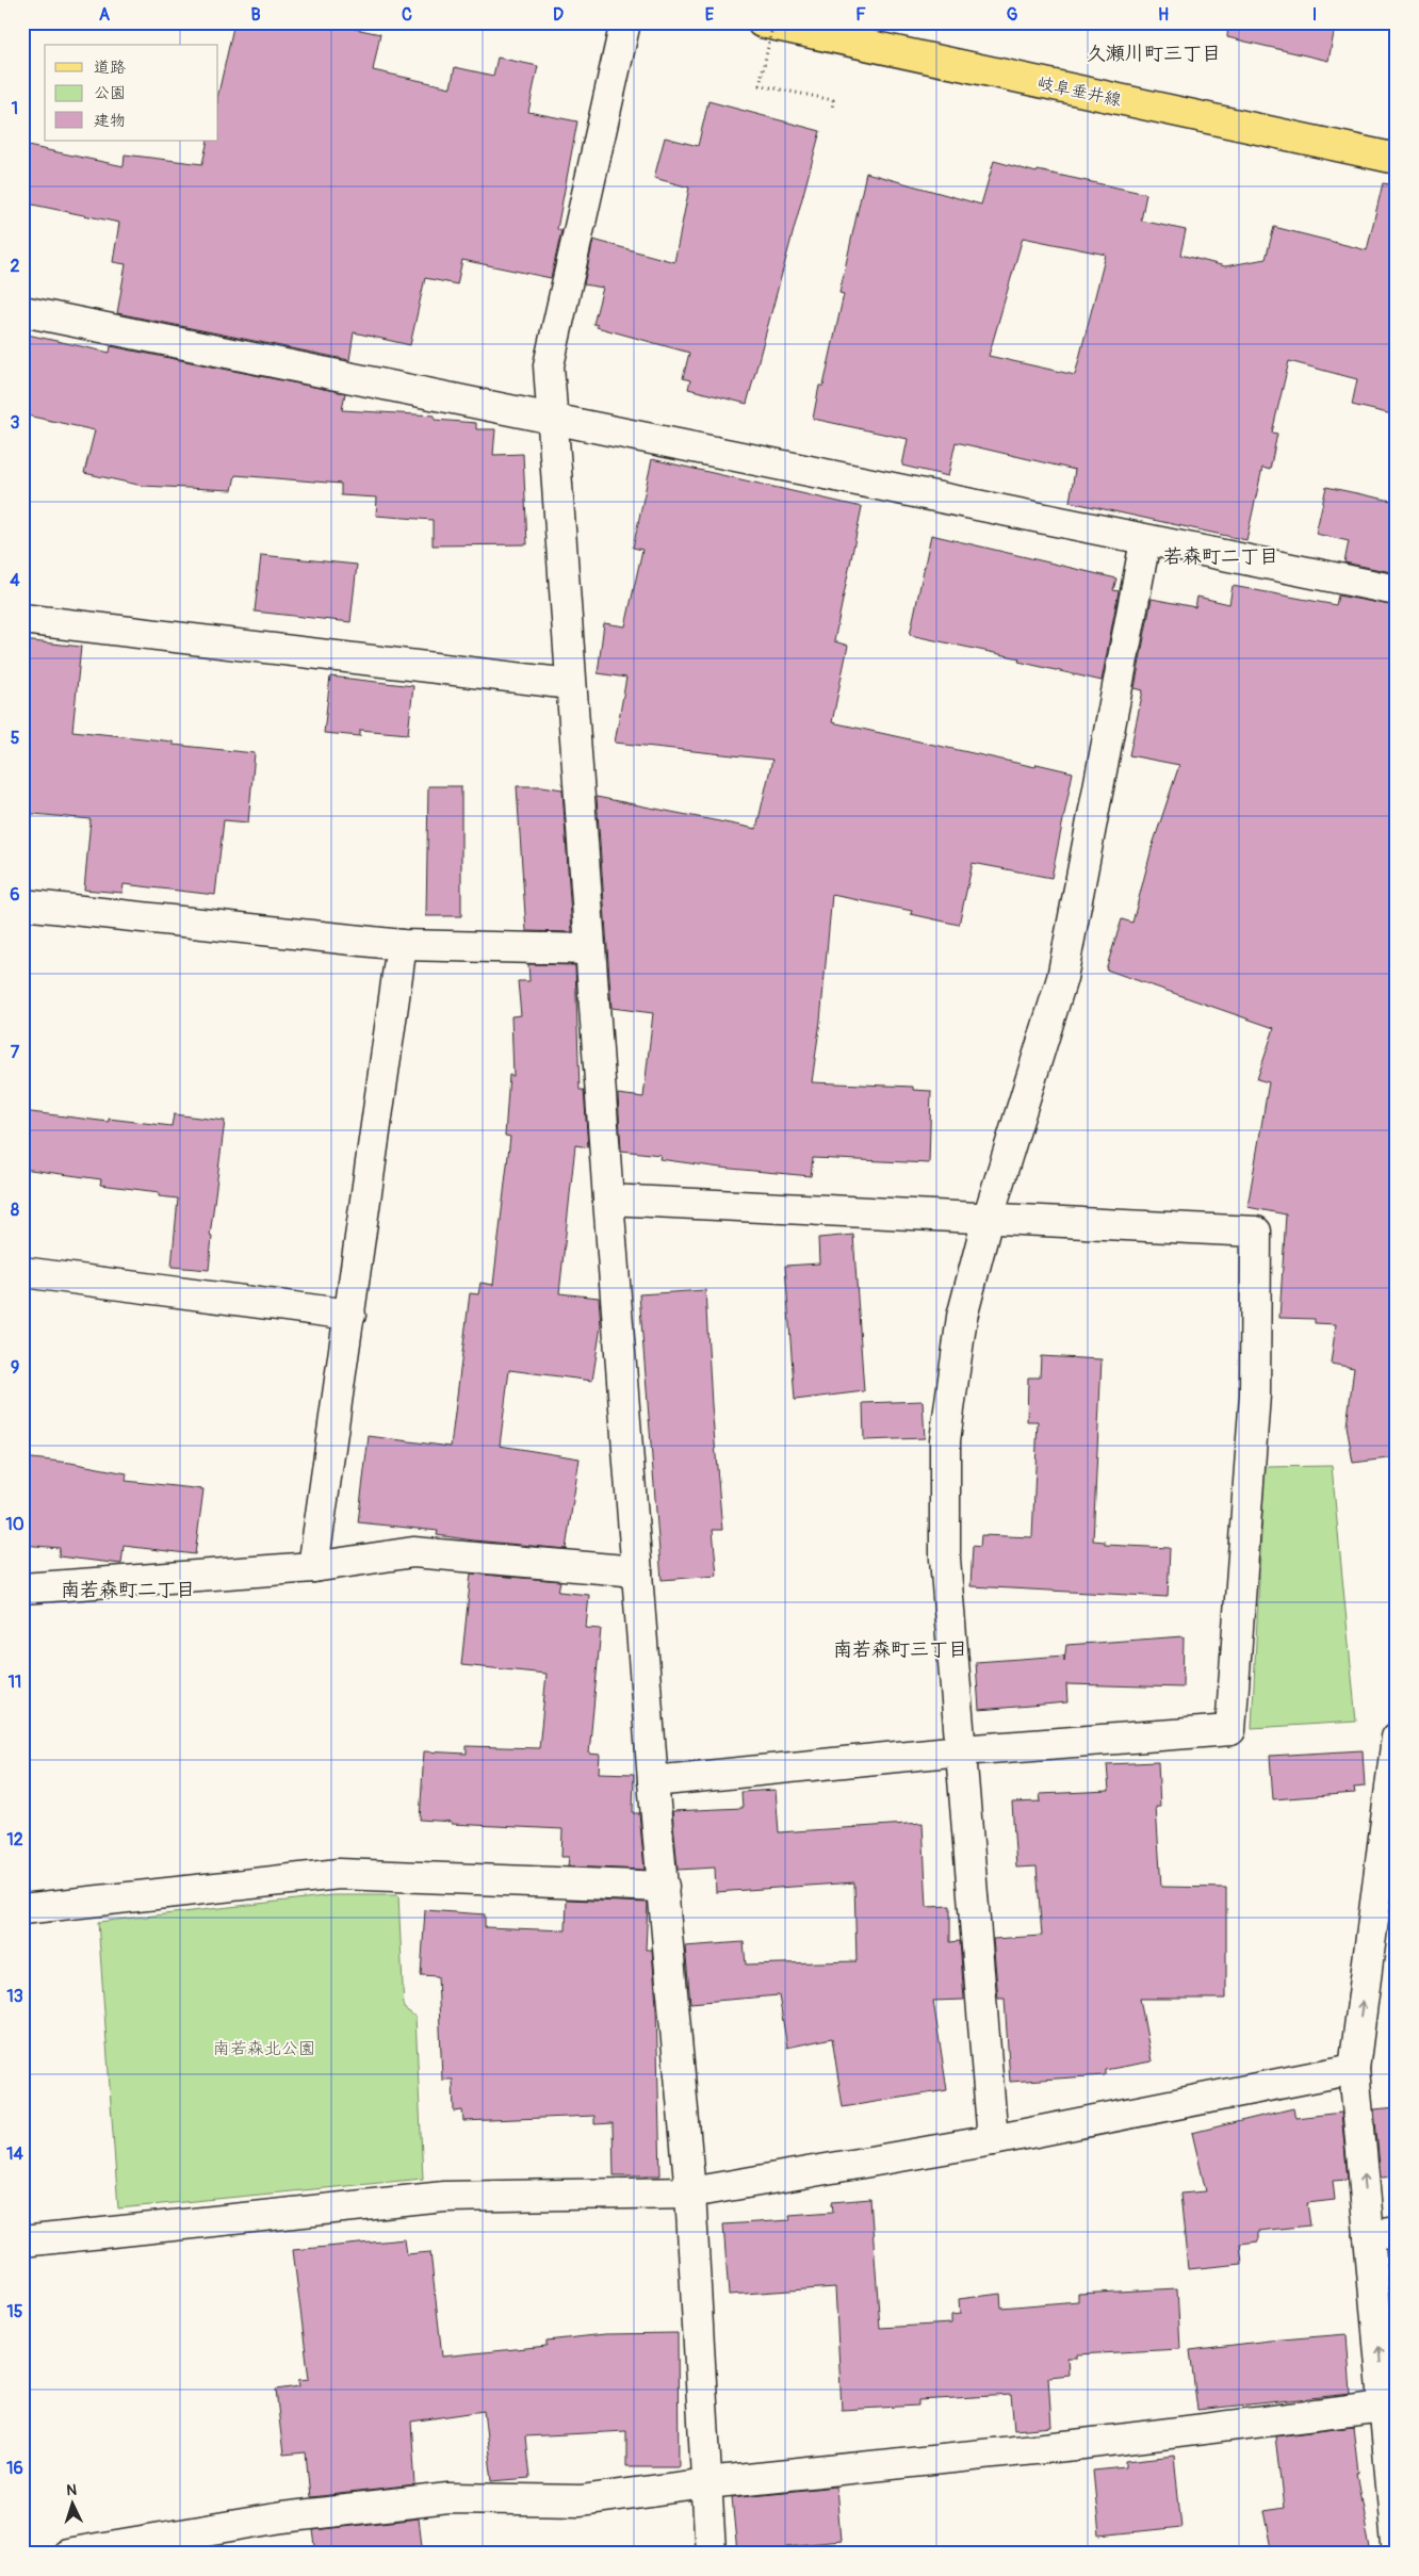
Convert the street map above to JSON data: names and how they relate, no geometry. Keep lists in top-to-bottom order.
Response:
{
  "streets": {
    "main road": ["岐阜垂井線"]
  },
  "districts": [
    "久瀬川町三丁目",
    "若森町二丁目",
    "南若森町二丁目",
    "南若森町三丁目"
  ],
  "parks": ["南若森北公園"],
  "legend": ["道路", "公園", "建物"],
  "north": "top",
  "grid": {
    "columns": [
      "A",
      "B",
      "C",
      "D",
      "E",
      "F",
      "G",
      "H",
      "I"
    ],
    "rows": [
      "1",
      "2",
      "3",
      "4",
      "5",
      "6",
      "7",
      "8",
      "9",
      "10",
      "11",
      "12",
      "13",
      "14",
      "15",
      "16"
    ]
  }
}
